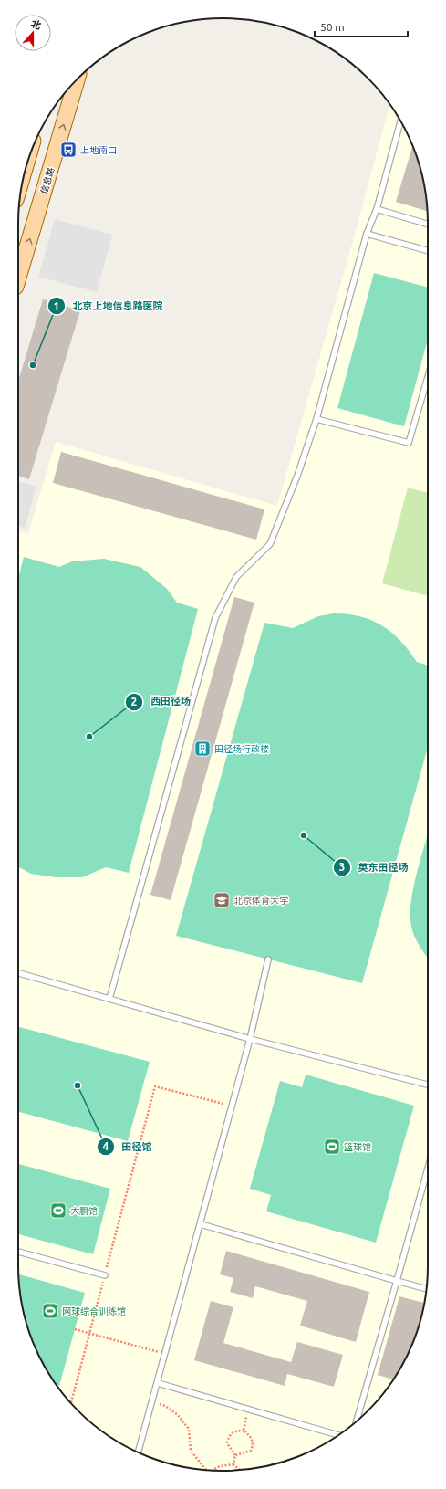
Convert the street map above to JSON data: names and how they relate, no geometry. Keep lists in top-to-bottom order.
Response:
{
  "streets": {
    "main road": ["信息路"]
  },
  "one_way": ["信息路"],
  "places": {
    "bus stop": ["上地南口"],
    "other": [
      "北京上地信息路医院",
      "西田径场",
      "英东田径场",
      "田径馆"
    ],
    "building": ["田径场行政楼"],
    "school or university": ["北京体育大学"],
    "sports": ["篮球馆", "大鹏馆", "网球综合训练馆"]
  },
  "scale_bar": "50 m",
  "north": "top"
}
